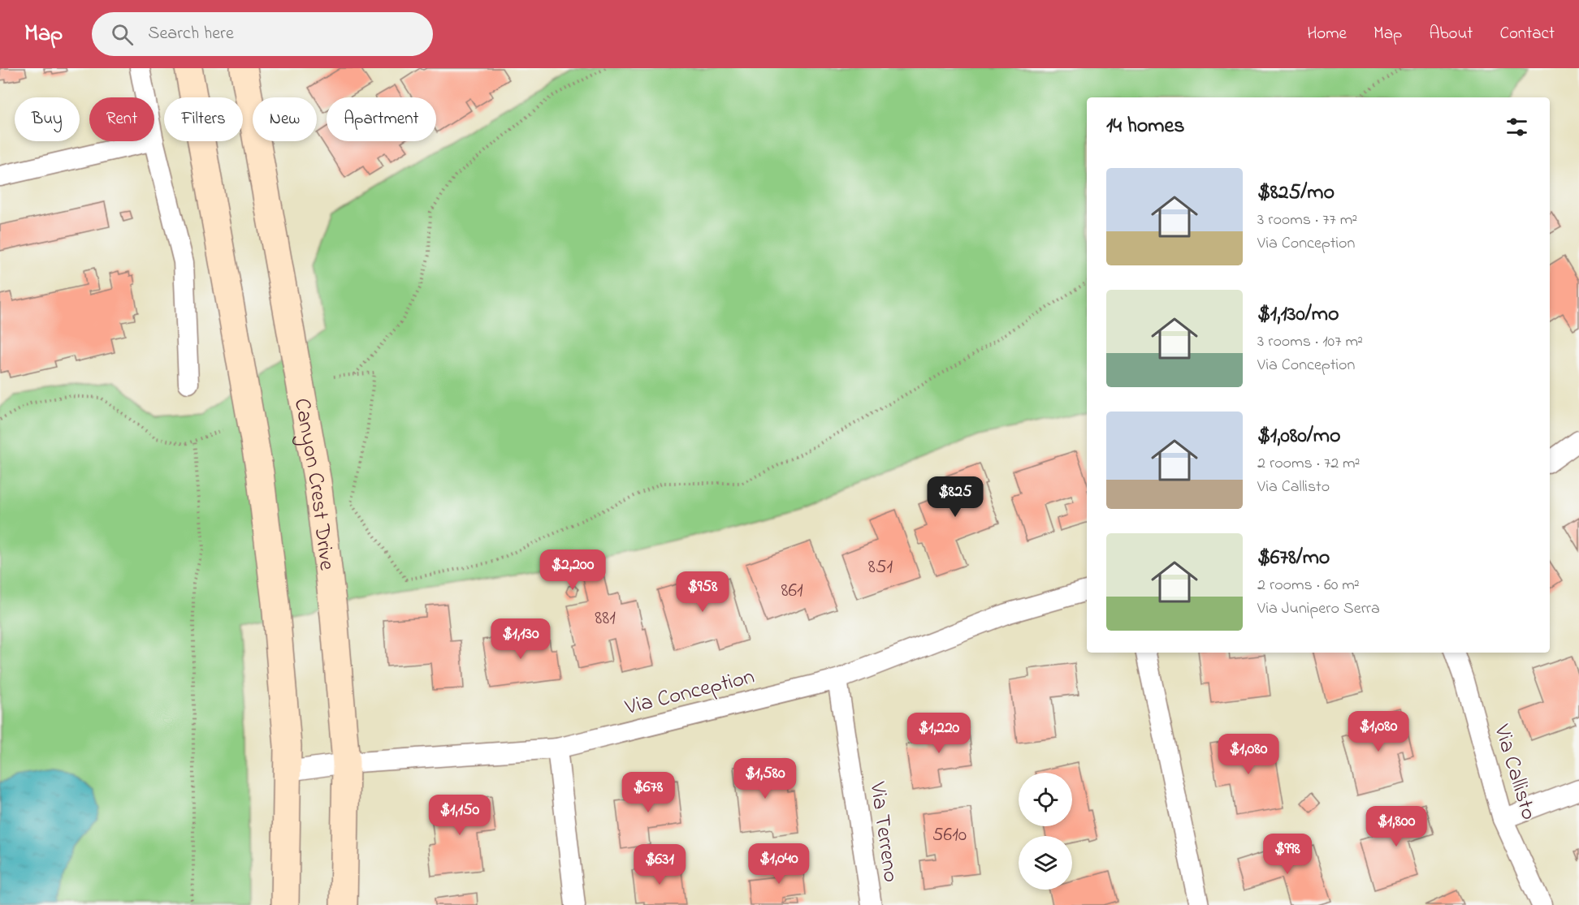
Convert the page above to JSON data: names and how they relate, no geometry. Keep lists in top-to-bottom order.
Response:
{
  "streets": {
    "main road": ["Canyon Crest Drive"],
    "street": ["Via Conception", "Via Callisto", "Via Terreno"]
  },
  "crossings": [
    ["Canyon Crest Drive", "Via Conception"],
    ["Via Conception", "Via Terreno"]
  ],
  "house_numbers": [
    "851",
    "861",
    "881",
    "5610"
  ],
  "page": {
    "header": "Map",
    "search": "Search here",
    "nav": [
      "Home",
      "Map",
      "About",
      "Contact"
    ],
    "chip": [
      "Buy",
      "Rent",
      "Filters",
      "New",
      "Apartment"
    ],
    "heading": "14 homes",
    "list": [
      {
        "name": "$825/mo",
        "note": "3 rooms · 77 m² · Via Conception"
      },
      {
        "name": "$1,130/mo",
        "note": "3 rooms · 107 m² · Via Conception"
      },
      {
        "name": "$1,080/mo",
        "note": "2 rooms · 72 m² · Via Callisto"
      },
      {
        "name": "$678/mo",
        "note": "2 rooms · 60 m² · Via Junipero Serra"
      }
    ],
    "price": [
      "$825",
      "$2,200",
      "$958",
      "$1,130",
      "$1,080",
      "$1,220",
      "$1,080",
      "$1,580",
      "$678",
      "$1,150",
      "$1,800",
      "$998",
      "$1,040",
      "$631"
    ]
  }
}
